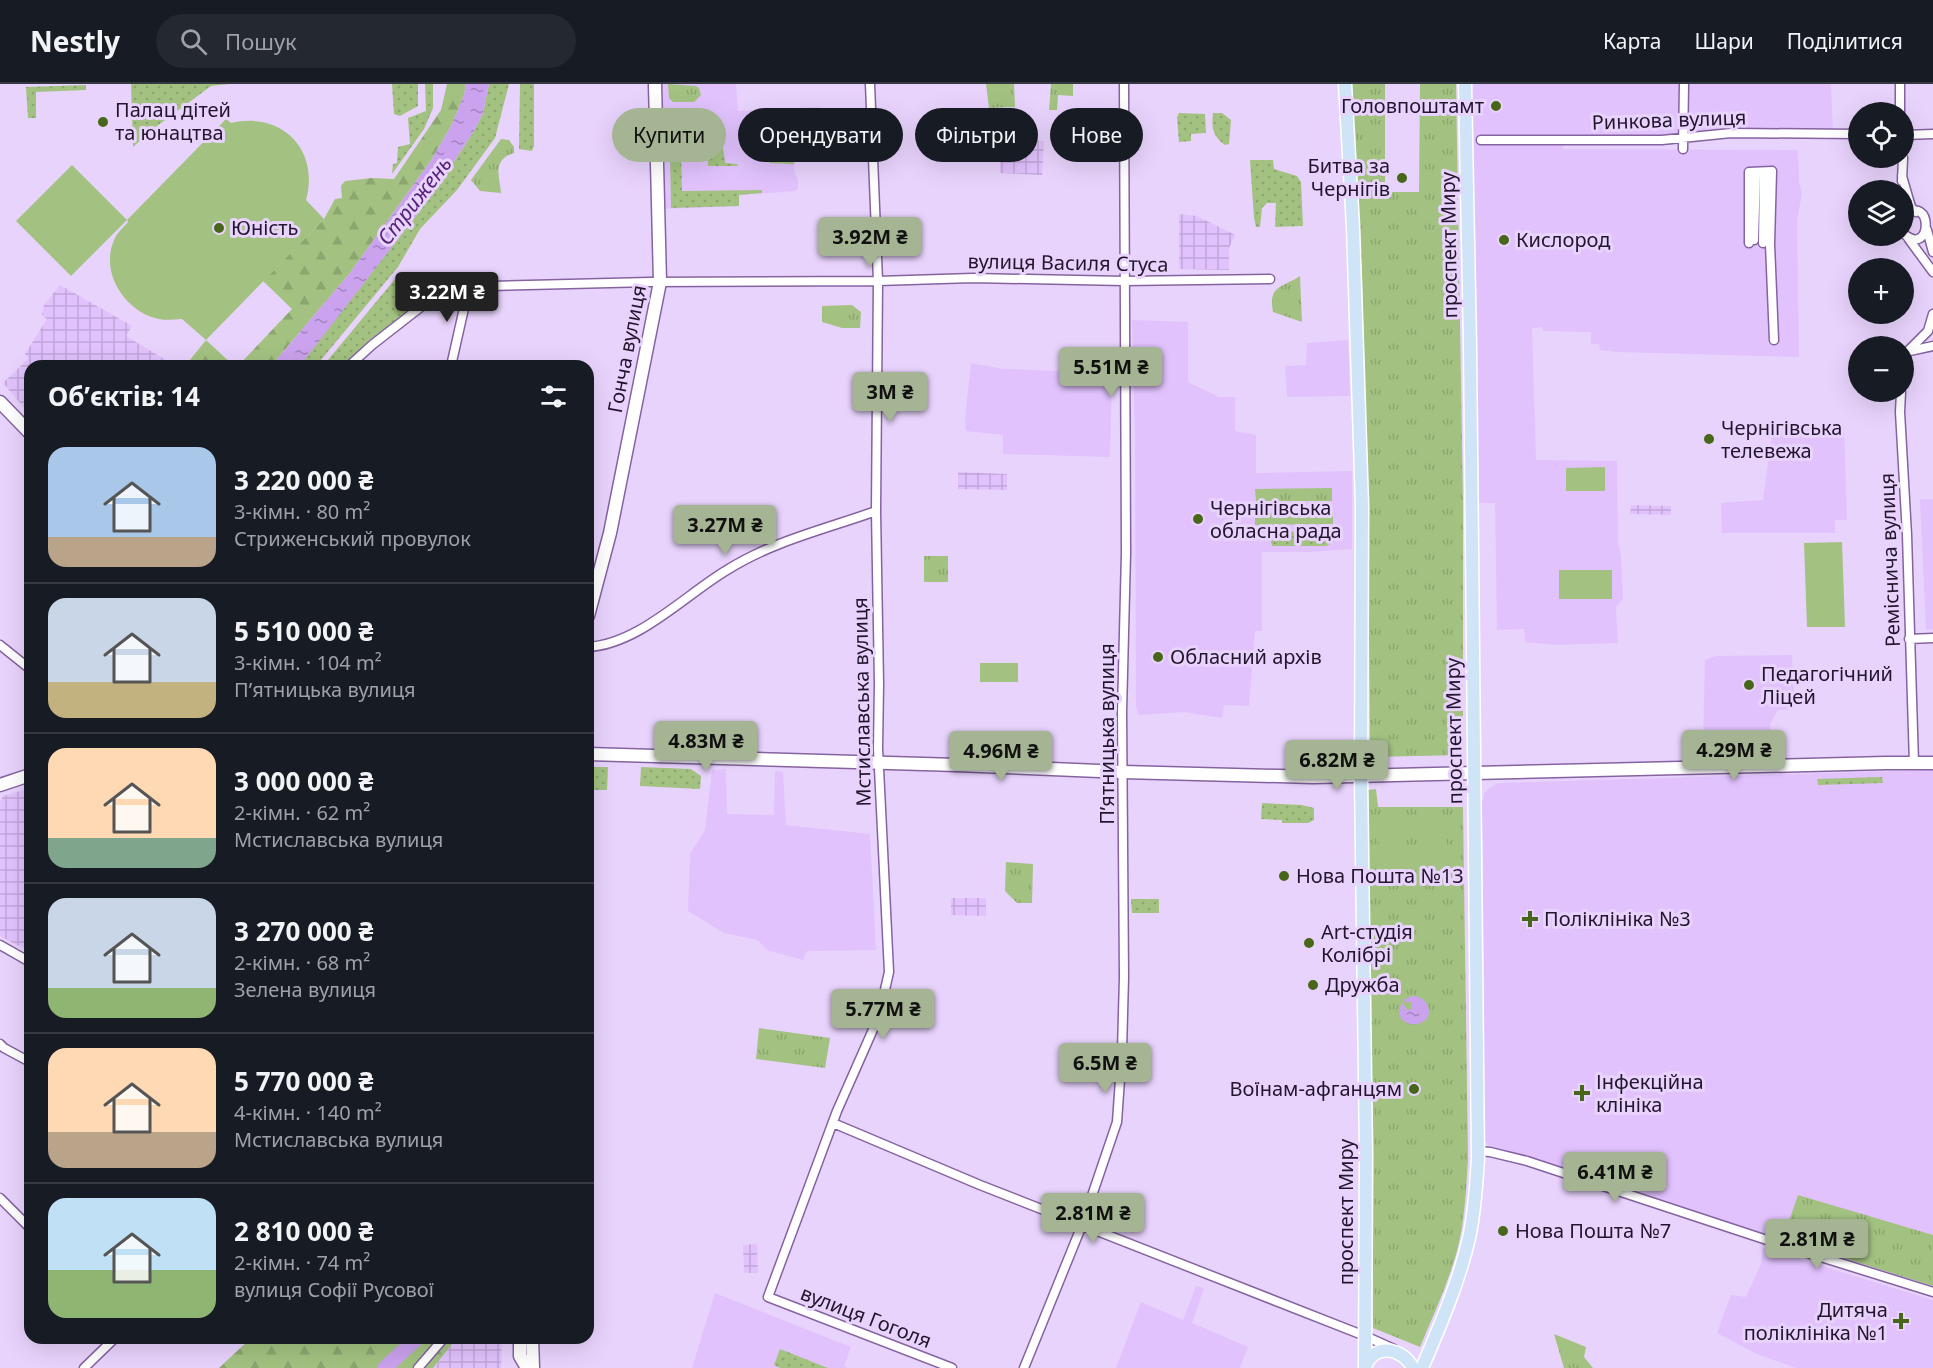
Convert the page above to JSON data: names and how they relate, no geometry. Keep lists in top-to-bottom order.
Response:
{
  "streets": {
    "main road": ["проспект Миру", "Гонча вулиця"],
    "street": [
      "Ринкова вулиця",
      "вулиця Василя Стуса",
      "Реміснича вулиця",
      "Мстиславська вулиця",
      "Пʼятницька вулиця",
      "вулиця Гоголя"
    ]
  },
  "crossings": [
    ["вулиця Василя Стуса", "Гонча вулиця"],
    ["вулиця Василя Стуса", "Мстиславська вулиця"],
    ["вулиця Василя Стуса", "Пʼятницька вулиця"],
    ["Мстиславська вулиця", "вулиця Гоголя"]
  ],
  "water": ["Стрижень"],
  "places": {
    "other": [
      "Головпоштамт",
      "Палац дітей та юнацтва",
      "Битва за Чернігів",
      "Юність",
      "Кислород",
      "Чернігівська телевежа",
      "Чернігівська обласна рада",
      "Обласний архів",
      "Педагогічний Ліцей",
      "Нова Пошта №13",
      "Art-студія Колібрі",
      "Дружба",
      "Воїнам-афганцям",
      "Нова Пошта №7"
    ],
    "health": ["Поліклініка №3", "Інфекційна клініка", "Дитяча поліклініка №1"]
  },
  "page": {
    "header": "Nestly",
    "search": "Пошук",
    "nav": ["Карта", "Шари", "Поділитися"],
    "map_buttons": ["+", "−"],
    "chip": [
      "Купити",
      "Орендувати",
      "Фільтри",
      "Нове"
    ],
    "price": [
      "3.92M ₴",
      "3.22M ₴",
      "5.51M ₴",
      "3M ₴",
      "3.27M ₴",
      "4.83M ₴",
      "4.29M ₴",
      "4.96M ₴",
      "6.82M ₴",
      "5.77M ₴",
      "6.5M ₴",
      "6.41M ₴",
      "2.81M ₴",
      "2.81M ₴"
    ],
    "heading": "Об’єктів: 14",
    "list": [
      {
        "name": "3 220 000 ₴",
        "note": "3-кімн. · 80 m² · Стриженський провулок"
      },
      {
        "name": "5 510 000 ₴",
        "note": "3-кімн. · 104 m² · Пʼятницька вулиця"
      },
      {
        "name": "3 000 000 ₴",
        "note": "2-кімн. · 62 m² · Мстиславська вулиця"
      },
      {
        "name": "3 270 000 ₴",
        "note": "2-кімн. · 68 m² · Зелена вулиця"
      },
      {
        "name": "5 770 000 ₴",
        "note": "4-кімн. · 140 m² · Мстиславська вулиця"
      },
      {
        "name": "2 810 000 ₴",
        "note": "2-кімн. · 74 m² · вулиця Софії Русової"
      }
    ]
  }
}
